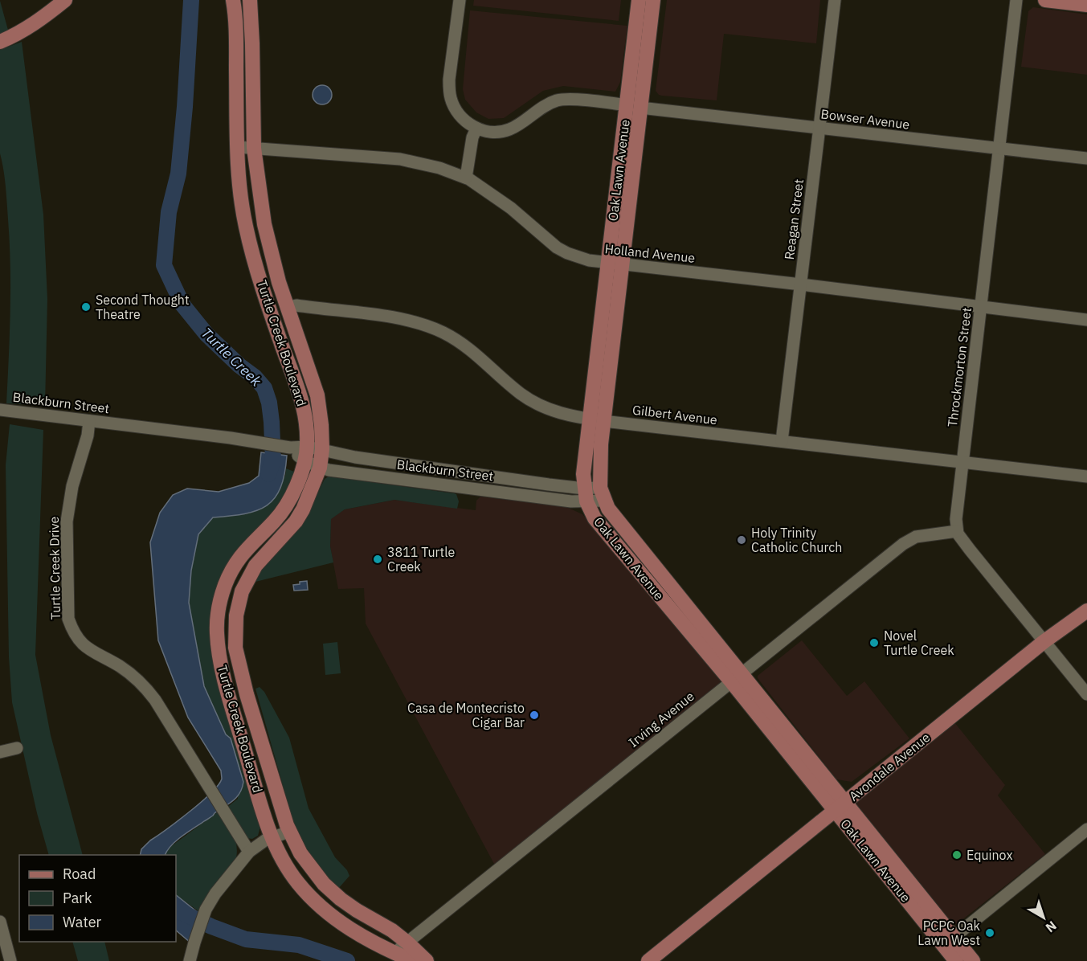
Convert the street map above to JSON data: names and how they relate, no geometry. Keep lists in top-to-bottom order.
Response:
{
  "streets": {
    "main road": ["Oak Lawn Avenue", "Turtle Creek Boulevard", "Avondale Avenue"],
    "street": [
      "Bowser Avenue",
      "Reagan Street",
      "Holland Avenue",
      "Throckmorton Street",
      "Blackburn Street",
      "Gilbert Avenue",
      "Turtle Creek Drive",
      "Irving Avenue"
    ]
  },
  "crossings": [
    ["Bowser Avenue", "Oak Lawn Avenue"],
    ["Bowser Avenue", "Reagan Street"],
    ["Bowser Avenue", "Throckmorton Street"],
    ["Oak Lawn Avenue", "Holland Avenue"],
    ["Oak Lawn Avenue", "Blackburn Street"],
    ["Oak Lawn Avenue", "Gilbert Avenue"],
    ["Oak Lawn Avenue", "Irving Avenue"],
    ["Oak Lawn Avenue", "Avondale Avenue"],
    ["Reagan Street", "Holland Avenue"],
    ["Reagan Street", "Gilbert Avenue"],
    ["Holland Avenue", "Turtle Creek Boulevard"],
    ["Holland Avenue", "Throckmorton Street"],
    ["Turtle Creek Boulevard", "Blackburn Street"],
    ["Turtle Creek Boulevard", "Gilbert Avenue"],
    ["Turtle Creek Boulevard", "Irving Avenue"],
    ["Throckmorton Street", "Gilbert Avenue"],
    ["Throckmorton Street", "Irving Avenue"],
    ["Blackburn Street", "Turtle Creek Drive"]
  ],
  "water": ["Turtle Creek"],
  "places": [
    "Second Thought Theatre",
    "Holy Trinity Catholic Church",
    "3811 Turtle Creek",
    "Novel Turtle Creek",
    "Casa de Montecristo Cigar Bar",
    "Equinox",
    "PCPC Oak Lawn West"
  ],
  "legend": ["Road", "Park", "Water"],
  "north": "bottom right"
}
